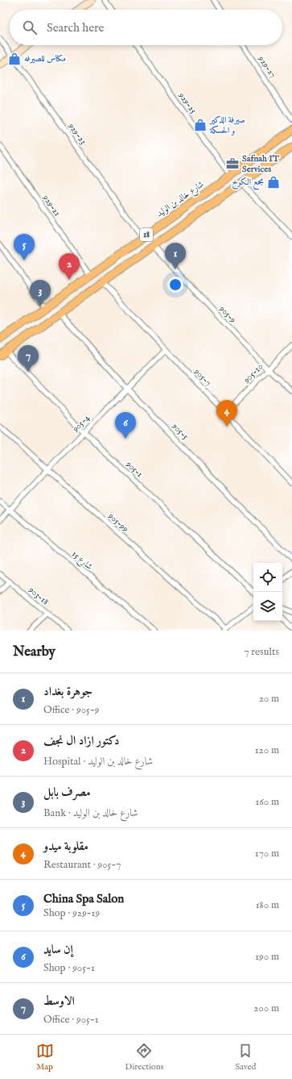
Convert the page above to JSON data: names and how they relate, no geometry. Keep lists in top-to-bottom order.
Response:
{
  "streets": {
    "main road": ["شارع خالد بن الوليد", "18"],
    "street": [
      "929-27",
      "929-25",
      "929-23",
      "929-21",
      "905-9",
      "905-10",
      "905-7",
      "905-4",
      "905-5",
      "905-1",
      "905-99",
      "شارع 15",
      "903-18"
    ]
  },
  "crossings": [
    ["929-25", "شارع خالد بن الوليد"],
    ["929-23", "شارع خالد بن الوليد"],
    ["شارع خالد بن الوليد", "929-21"],
    ["18", "905-9"],
    ["18", "905-7"],
    ["18", "905-5"],
    ["18", "905-1"],
    ["905-9", "905-10"],
    ["905-10", "905-7"],
    ["905-7", "905-4"],
    ["905-4", "905-5"],
    ["905-4", "905-1"],
    ["905-4", "905-99"],
    ["905-4", "شارع 15"]
  ],
  "places": {
    "shop": ["مكناس للصيرفه", "صيرفة الذكير و الحسكة", "مجمع الكوخ"],
    "office": ["Safnah IT Services"]
  },
  "page": {
    "search": "Search here",
    "pins": [
      "5",
      "1",
      "2",
      "3",
      "7",
      "4",
      "6"
    ],
    "heading": ["Nearby", "7 results"],
    "list": [
      {
        "mark": "1",
        "name": "جوهرة بغداد",
        "note": "Office · 905-9",
        "value": "20 m"
      },
      {
        "mark": "2",
        "name": "دكتور ازاد ال نجف",
        "note": "Hospital · شارع خالد بن الوليد",
        "value": "120 m"
      },
      {
        "mark": "3",
        "name": "مصرف بابل",
        "note": "Bank · شارع خالد بن الوليد",
        "value": "160 m"
      },
      {
        "mark": "4",
        "name": "مقلوبة ميدو",
        "note": "Restaurant · 905-7",
        "value": "170 m"
      },
      {
        "mark": "5",
        "name": "China Spa Salon",
        "note": "Shop · 929-19",
        "value": "180 m"
      },
      {
        "mark": "6",
        "name": "إن سايد",
        "note": "Shop · 905-1",
        "value": "190 m"
      },
      {
        "mark": "7",
        "name": "الاوسط",
        "note": "Office · 905-1",
        "value": "200 m"
      }
    ],
    "nav": ["Map", "Directions", "Saved"]
  }
}
